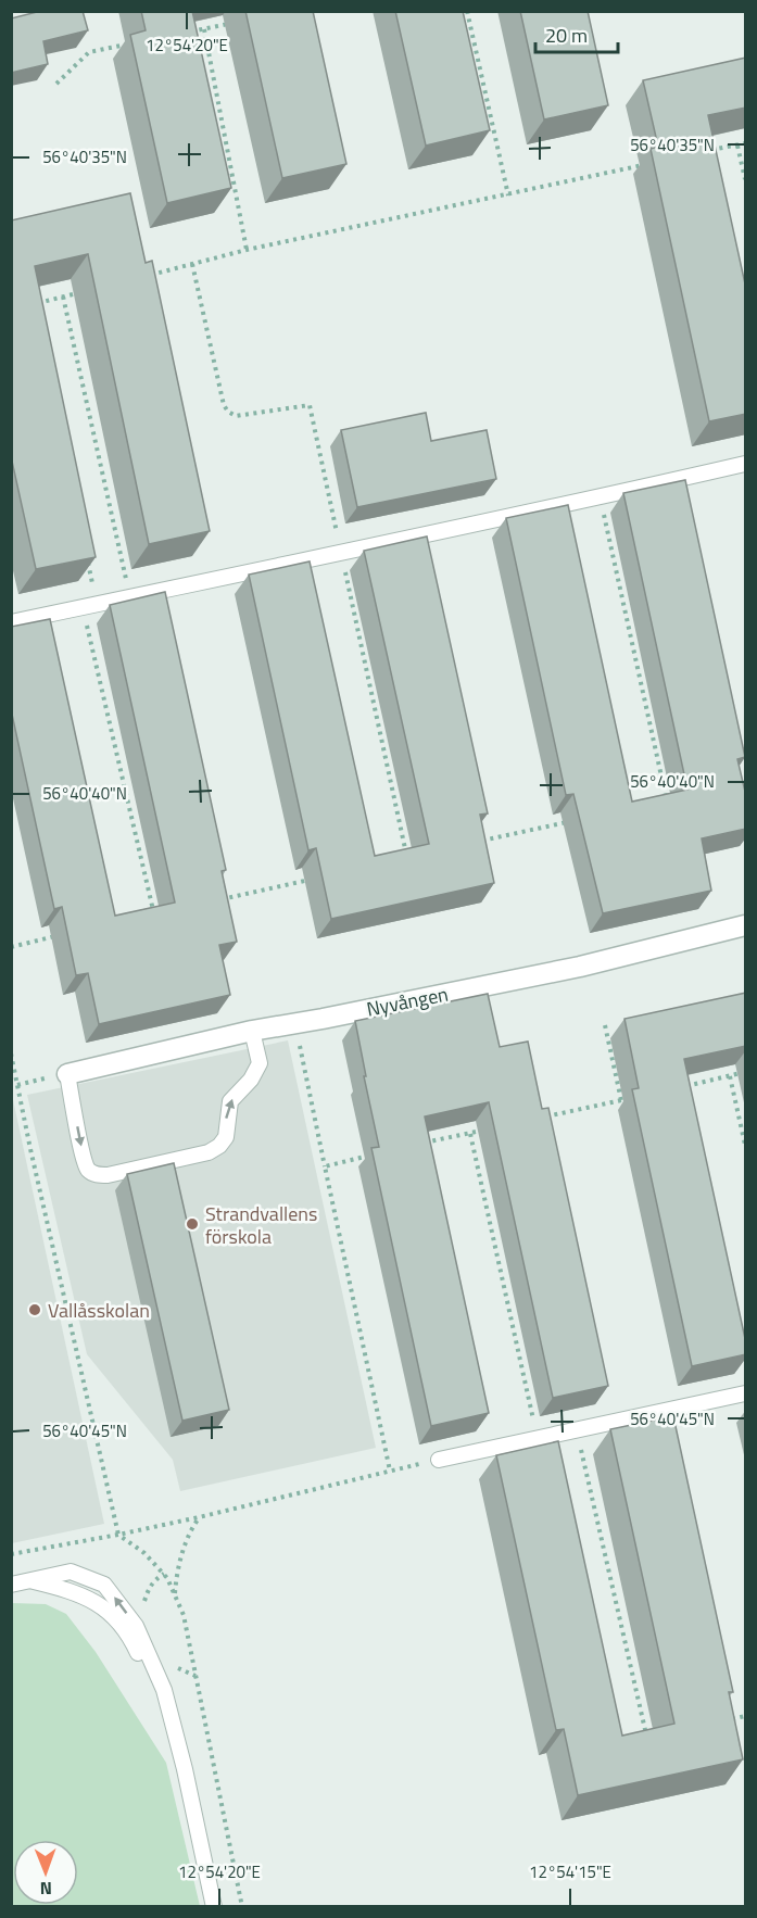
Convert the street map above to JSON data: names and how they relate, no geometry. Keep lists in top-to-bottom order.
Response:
{
  "streets": {
    "street": ["Nyvången"]
  },
  "places": ["Strandvallens förskola", "Vallåsskolan"],
  "scale_bar": "20 m",
  "north": "bottom",
  "coordinates": [
    "12°54'20\"E",
    "56°40'35\"N",
    "56°40'40\"N",
    "56°40'45\"N",
    "12°54'15\"E"
  ]
}
